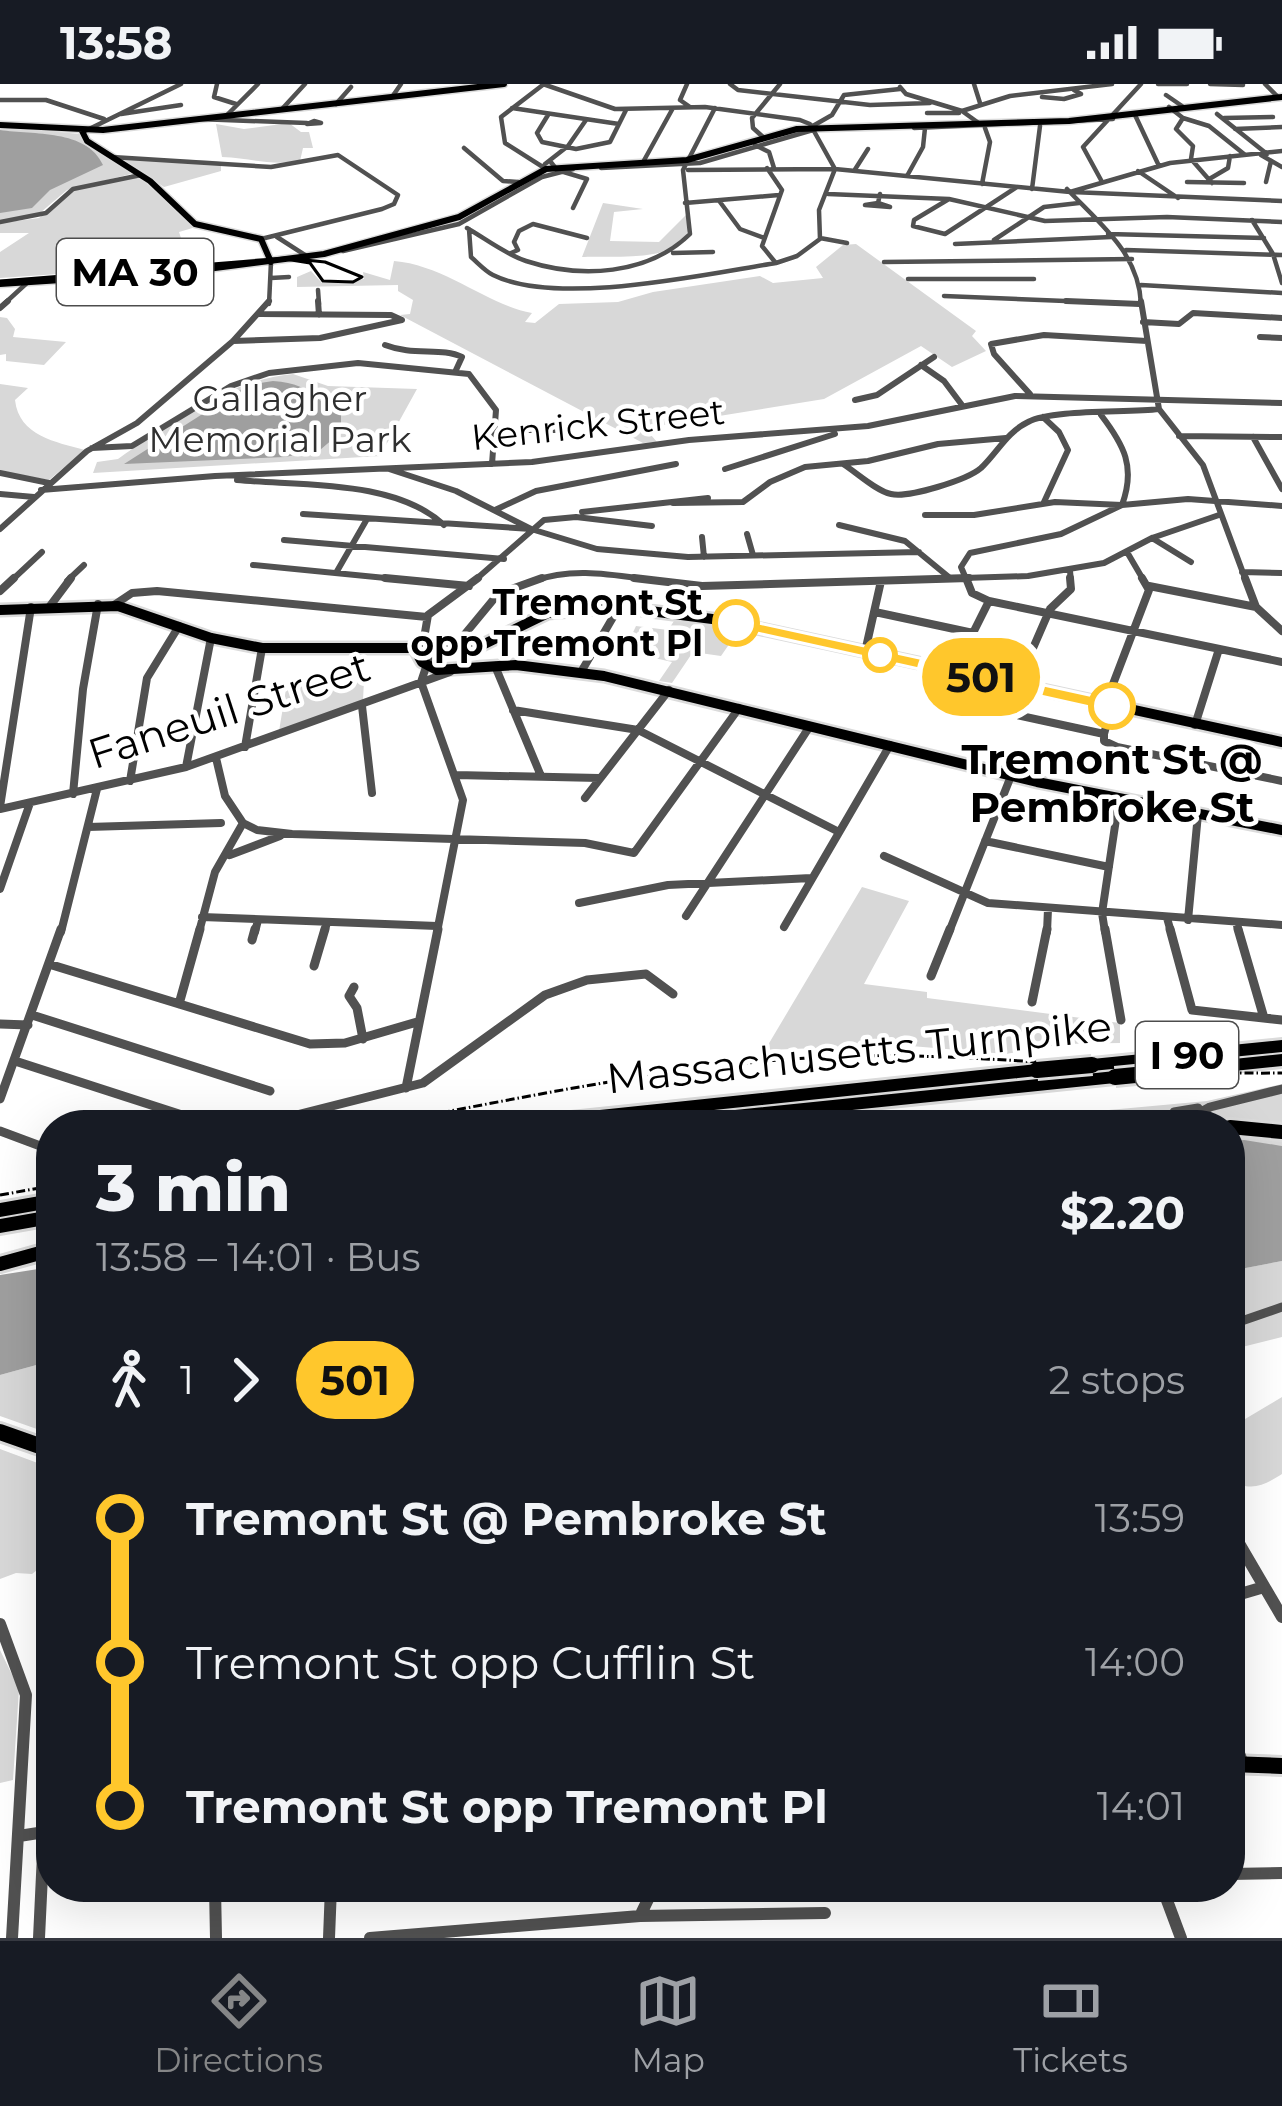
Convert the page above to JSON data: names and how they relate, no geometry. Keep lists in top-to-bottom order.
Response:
{
  "streets": {
    "highway": ["Massachusetts Turnpike", "I 90"],
    "main road": ["MA 30", "Faneuil Street"],
    "street": ["Kenrick Street"]
  },
  "parks": ["Gallagher Memorial Park"],
  "places": ["Tremont St opp Tremont Pl", "Tremont St @ Pembroke St"],
  "lines": ["bus line 501"],
  "page": {
    "status": "13:58",
    "on_map": "501",
    "heading": ["3 min", "13:58 – 14:01 · Bus", "$2.20"],
    "legs": ["1", "501", "2 stops"],
    "list": [
      {
        "name": "Tremont St @ Pembroke St",
        "value": "13:59"
      },
      {
        "name": "Tremont St opp Cufflin St",
        "value": "14:00"
      },
      {
        "name": "Tremont St opp Tremont Pl",
        "value": "14:01"
      }
    ],
    "tabs": ["Directions", "Map", "Tickets"]
  }
}
